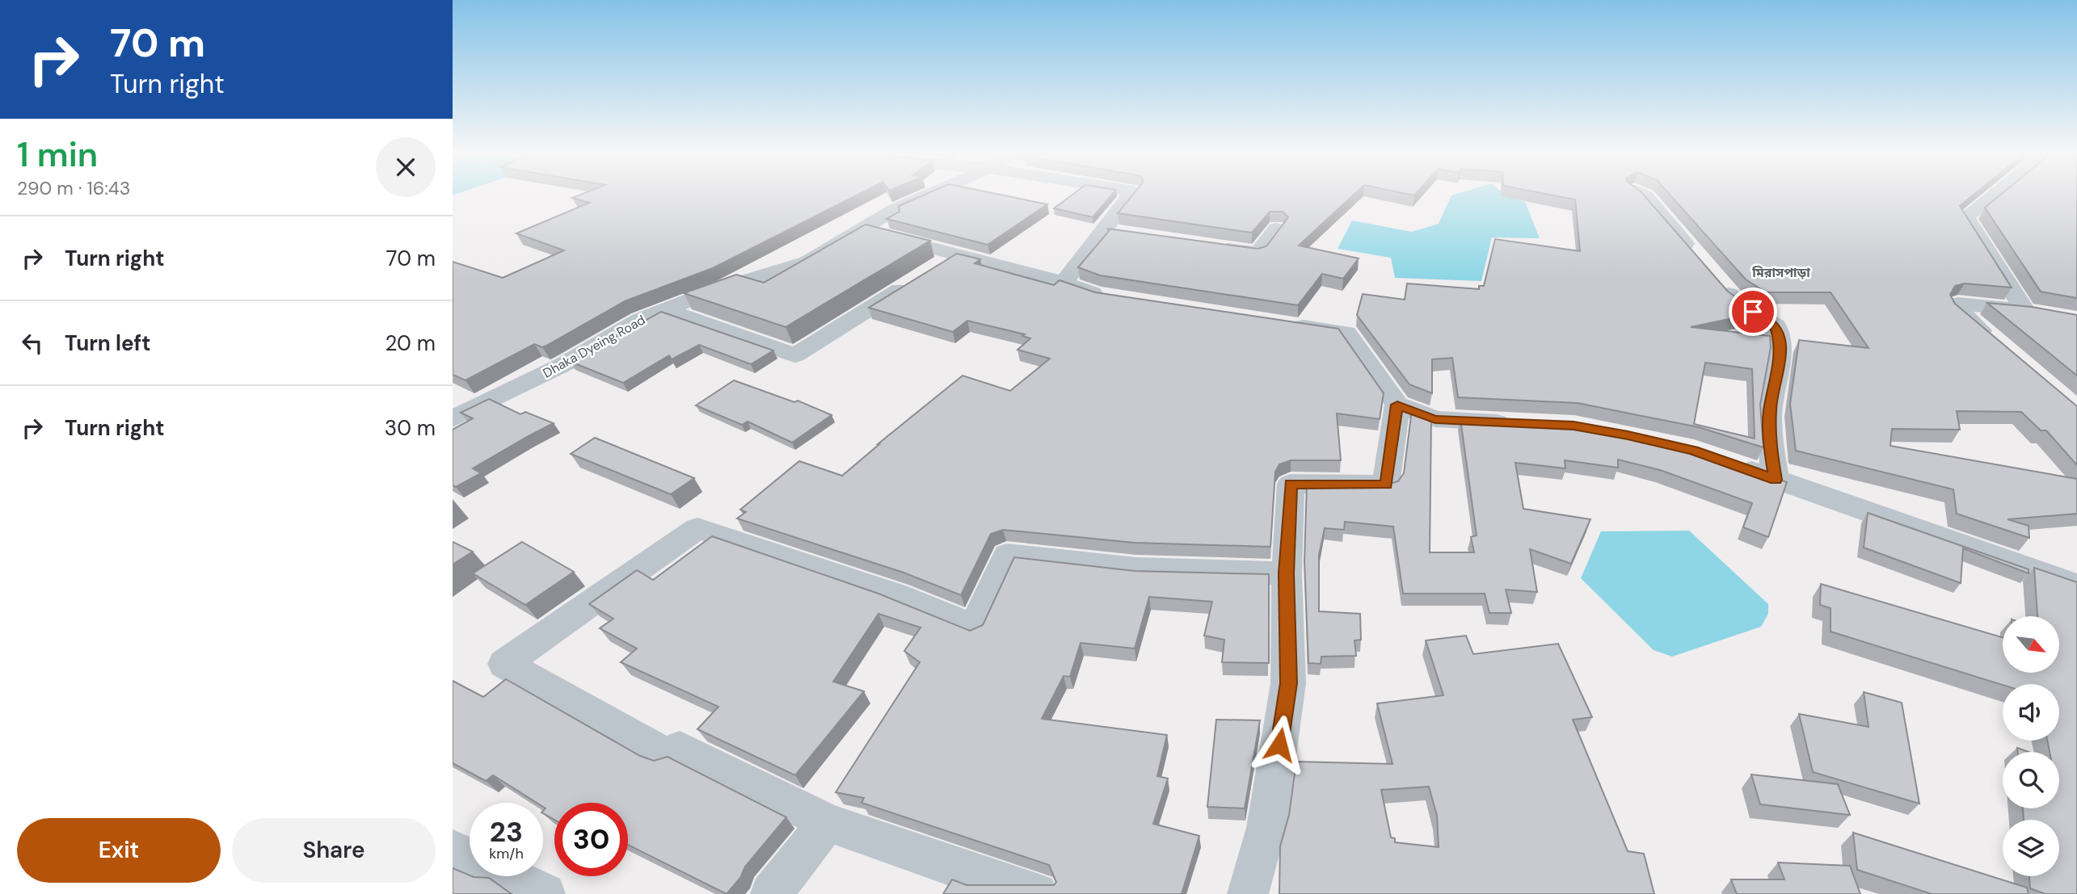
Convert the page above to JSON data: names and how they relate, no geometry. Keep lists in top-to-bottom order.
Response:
{
  "streets": {
    "street": ["Dhaka Dyeing Road"]
  },
  "districts": ["মিরাসপাড়া"],
  "north": "bottom right",
  "page": {
    "turn": ["70 m", "Turn right"],
    "heading": ["1 min", "290 m · 16:43"],
    "list": [
      {
        "name": "Turn right",
        "value": "70 m"
      },
      {
        "name": "Turn left",
        "value": "20 m"
      },
      {
        "name": "Turn right",
        "value": "30 m"
      }
    ],
    "speed": "23 km/h",
    "limit": "30",
    "buttons": ["Exit", "Share"]
  }
}
